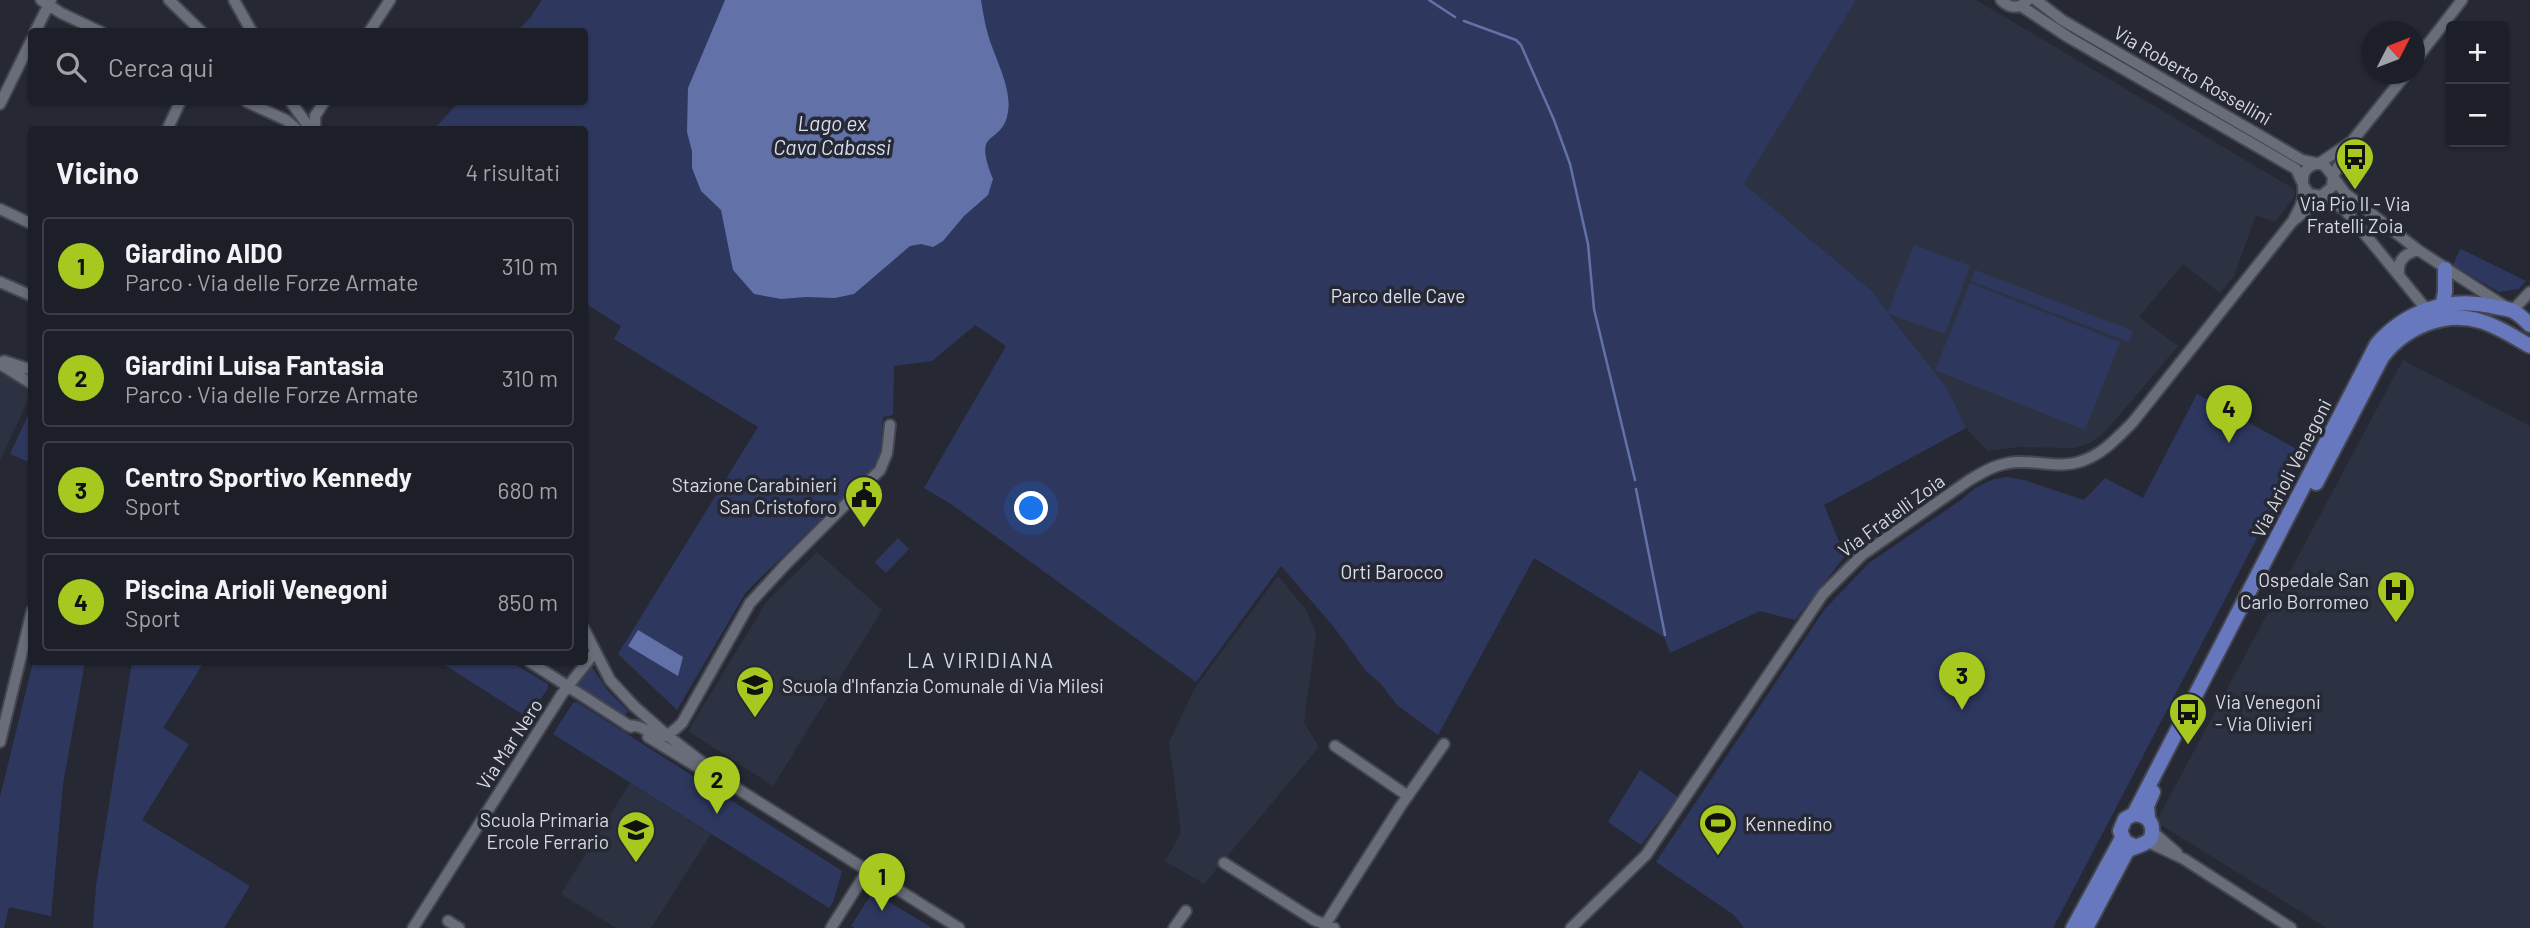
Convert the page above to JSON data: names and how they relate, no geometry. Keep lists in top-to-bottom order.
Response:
{
  "streets": {
    "main road": ["Via Arioli Venegoni"],
    "street": ["Via Roberto Rossellini", "Via Fratelli Zoia", "Via Mar Nero"]
  },
  "crossings": [
    ["Via Roberto Rossellini", "Via Arioli Venegoni"],
    ["Via Roberto Rossellini", "Via Fratelli Zoia"]
  ],
  "districts": ["LA VIRIDIANA"],
  "water": ["Lago ex Cava Cabassi"],
  "parks": ["Parco delle Cave", "Orti Barocco"],
  "places": {
    "bus stop": ["Via Pio II - Via Fratelli Zoia", "Via Venegoni - Via Olivieri"],
    "public building": ["Stazione Carabinieri San Cristoforo"],
    "hospital": ["Ospedale San Carlo Borromeo"],
    "school or university": ["Scuola d'Infanzia Comunale di Via Milesi", "Scuola Primaria Ercole Ferrario"],
    "sports": ["Kennedino"]
  },
  "north": "top right",
  "page": {
    "map_buttons": ["+", "−"],
    "search": "Cerca qui",
    "heading": ["Vicino", "4 risultati"],
    "list": [
      {
        "mark": "1",
        "name": "Giardino AIDO",
        "note": "Parco · Via delle Forze Armate",
        "value": "310 m"
      },
      {
        "mark": "2",
        "name": "Giardini Luisa Fantasia",
        "note": "Parco · Via delle Forze Armate",
        "value": "310 m"
      },
      {
        "mark": "3",
        "name": "Centro Sportivo Kennedy",
        "note": "Sport",
        "value": "680 m"
      },
      {
        "mark": "4",
        "name": "Piscina Arioli Venegoni",
        "note": "Sport",
        "value": "850 m"
      }
    ],
    "pins": [
      "4",
      "3",
      "2",
      "1"
    ]
  }
}
